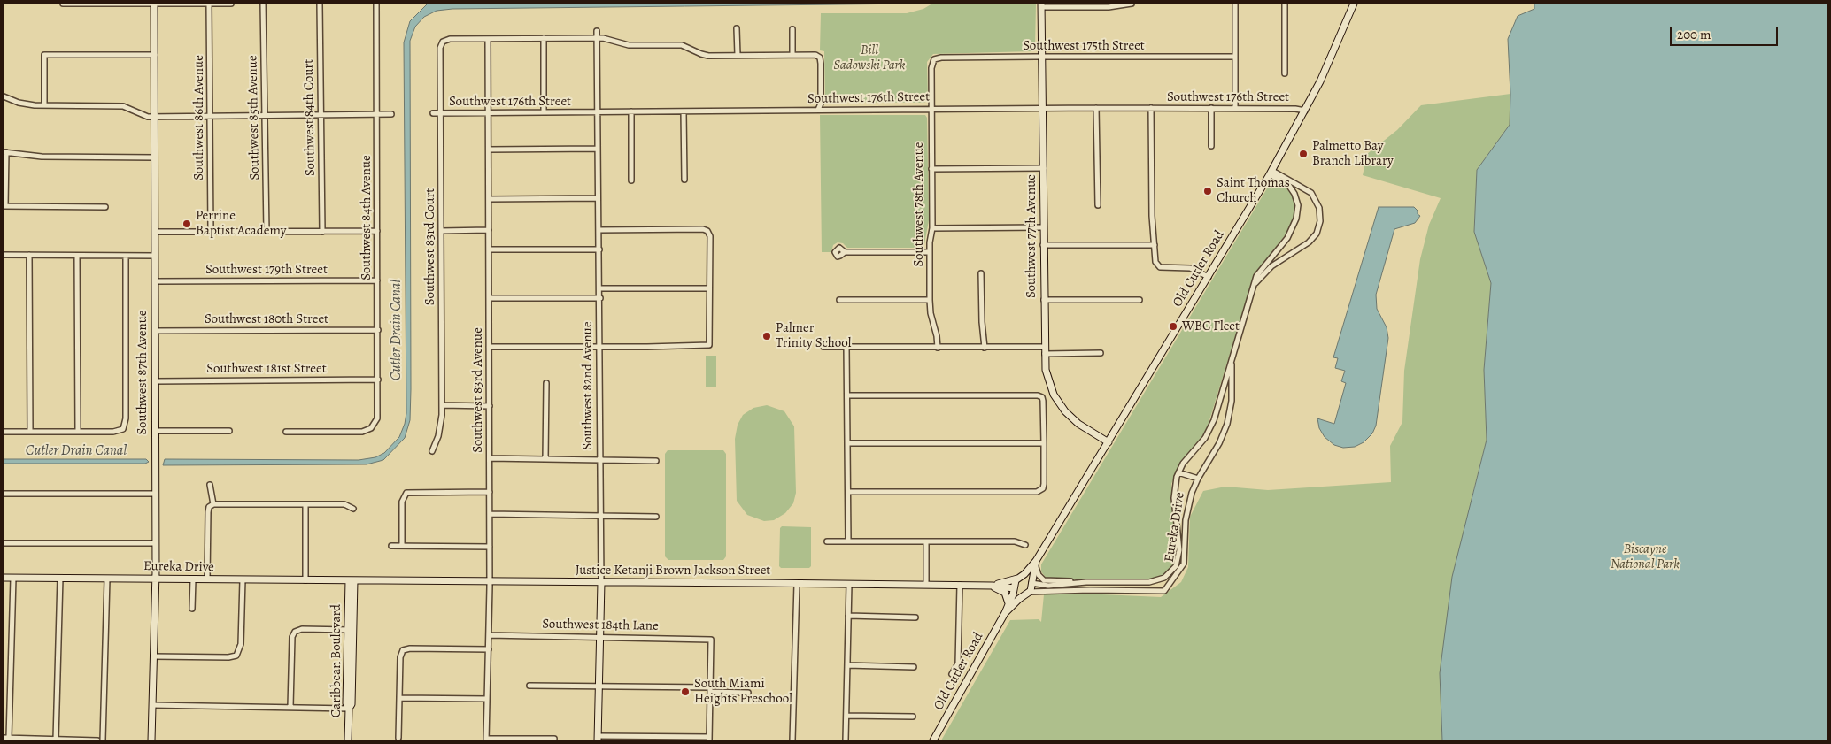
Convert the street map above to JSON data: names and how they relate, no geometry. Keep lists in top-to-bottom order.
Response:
{
  "streets": {
    "main road": [
      "Southwest 77th Avenue",
      "Old Cutler Road",
      "Southwest 87th Avenue",
      "Southwest 82nd Avenue",
      "Eureka Drive",
      "Justice Ketanji Brown Jackson Street",
      "Caribbean Boulevard"
    ],
    "street": [
      "Southwest 175th Street",
      "Southwest 176th Street",
      "Southwest 86th Avenue",
      "Southwest 85th Avenue",
      "Southwest 84th Court",
      "Southwest 78th Avenue",
      "Southwest 84th Avenue",
      "Southwest 83rd Court",
      "Southwest 179th Street",
      "Southwest 180th Street",
      "Southwest 181st Street",
      "Southwest 83rd Avenue",
      "Southwest 184th Lane"
    ]
  },
  "crossings": [
    ["Southwest 175th Street", "Southwest 78th Avenue"],
    ["Southwest 175th Street", "Southwest 77th Avenue"],
    ["Southwest 176th Street", "Southwest 78th Avenue"],
    ["Southwest 176th Street", "Southwest 77th Avenue"],
    ["Southwest 176th Street", "Southwest 83rd Court"],
    ["Southwest 176th Street", "Old Cutler Road"],
    ["Southwest 176th Street", "Southwest 82nd Avenue"],
    ["Southwest 176th Street", "Southwest 83rd Avenue"],
    ["Southwest 84th Avenue", "Southwest 179th Street"],
    ["Southwest 84th Avenue", "Southwest 180th Street"],
    ["Southwest 84th Avenue", "Southwest 181st Street"],
    ["Southwest 77th Avenue", "Old Cutler Road"],
    ["Southwest 83rd Court", "Southwest 83rd Avenue"],
    ["Old Cutler Road", "Eureka Drive"],
    ["Old Cutler Road", "Justice Ketanji Brown Jackson Street"],
    ["Southwest 179th Street", "Southwest 87th Avenue"],
    ["Southwest 180th Street", "Southwest 87th Avenue"],
    ["Southwest 181st Street", "Southwest 87th Avenue"],
    ["Southwest 87th Avenue", "Eureka Drive"],
    ["Southwest 82nd Avenue", "Justice Ketanji Brown Jackson Street"],
    ["Southwest 82nd Avenue", "Southwest 184th Lane"],
    ["Southwest 83rd Avenue", "Justice Ketanji Brown Jackson Street"],
    ["Southwest 83rd Avenue", "Southwest 184th Lane"],
    ["Eureka Drive", "Justice Ketanji Brown Jackson Street"],
    ["Eureka Drive", "Caribbean Boulevard"],
    ["Justice Ketanji Brown Jackson Street", "Caribbean Boulevard"]
  ],
  "water": ["Cutler Drain Canal"],
  "parks": ["Bill Sadowski Park", "Biscayne National Park"],
  "places": [
    "Palmetto Bay Branch Library",
    "Saint Thomas Church",
    "Perrine Baptist Academy",
    "WBC Fleet",
    "Palmer Trinity School",
    "South Miami Heights Preschool"
  ],
  "scale_bar": "200 m"
}
